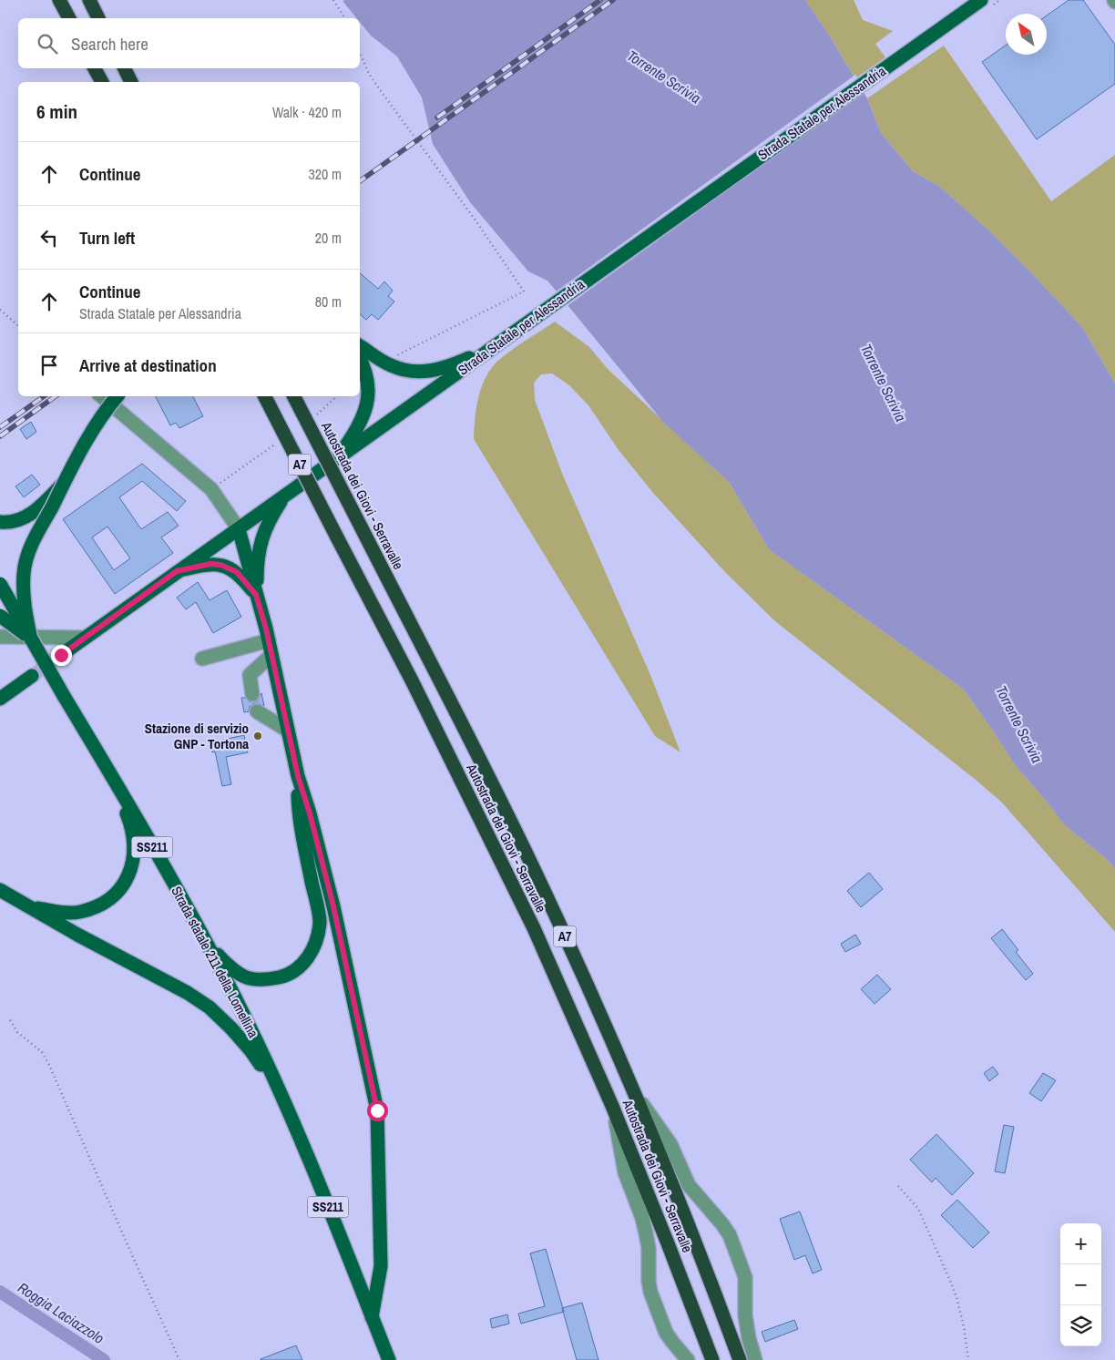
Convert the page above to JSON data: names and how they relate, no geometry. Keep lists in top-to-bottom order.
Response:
{
  "streets": {
    "highway": ["A7", "Autostrada dei Giovi - Serravalle"],
    "main road": ["Strada Statale per Alessandria", "SS211", "Strada statale 211 della Lomellina"]
  },
  "water": ["Torrente Scrivia", "Roggia Laciazzolo"],
  "places": ["Stazione di servizio GNP - Tortona"],
  "north": "top left",
  "page": {
    "search": "Search here",
    "heading": ["6 min", "Walk · 420 m"],
    "list": [
      ["Continue", "320 m"],
      ["Turn left", "20 m"],
      ["Continue", "Strada Statale per Alessandria", "80 m"],
      "Arrive at destination"
    ],
    "map_buttons": ["+", "−"]
  }
}
